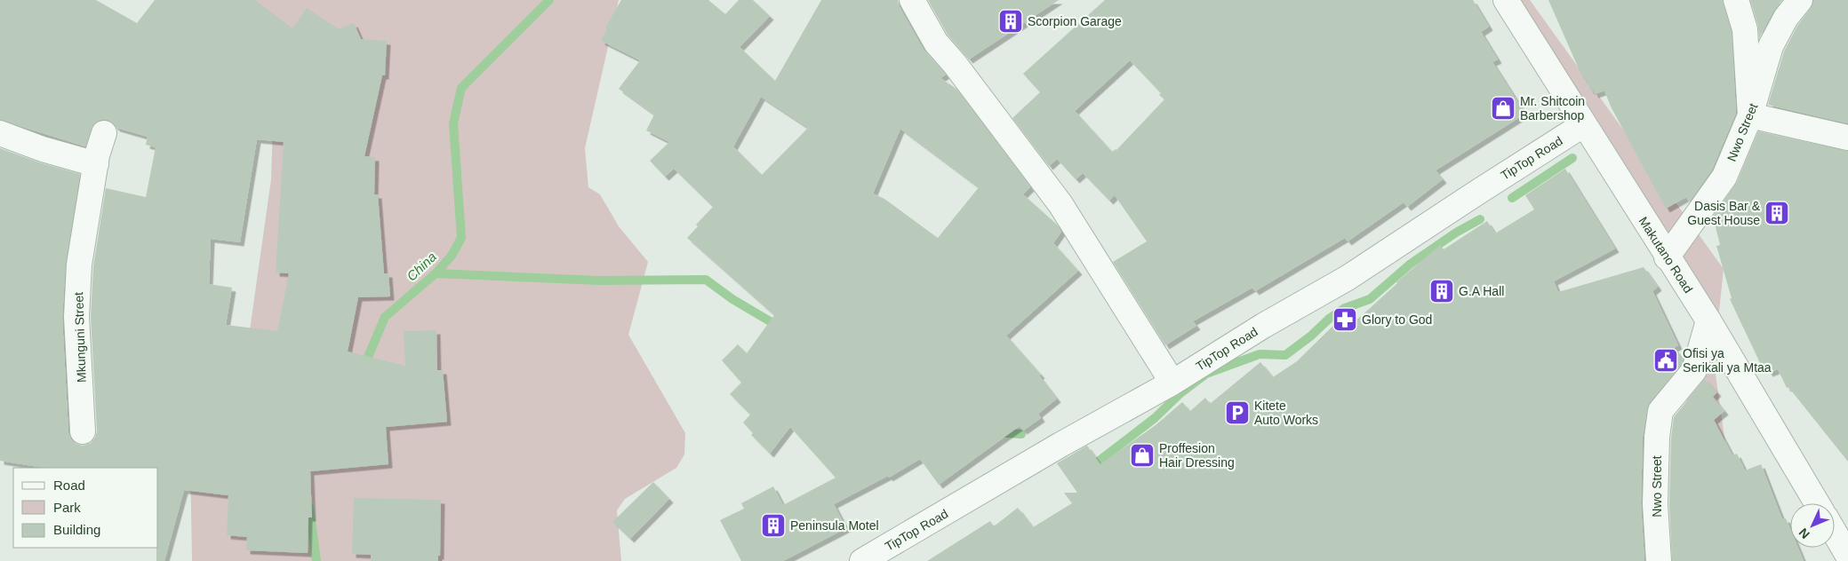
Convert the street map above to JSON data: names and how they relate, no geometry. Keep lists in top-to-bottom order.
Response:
{
  "streets": {
    "street": [
      "Nwo Street",
      "TipTop Road",
      "Makutano Road",
      "Mkunguni Street"
    ]
  },
  "crossings": [
    ["Nwo Street", "Makutano Road"],
    ["TipTop Road", "Makutano Road"]
  ],
  "water": ["China"],
  "places": {
    "building": [
      "Scorpion Garage",
      "Dasis Bar & Guest House",
      "G.A Hall",
      "Peninsula Motel"
    ],
    "shop": ["Mr. Shitcoin Barbershop", "Proffesion Hair Dressing"],
    "pharmacy": ["Glory to God"],
    "public building": ["Ofisi ya Serikali ya Mtaa"],
    "parking": ["Kitete Auto Works"]
  },
  "legend": ["Road", "Park", "Building"],
  "north": "bottom left"
}
